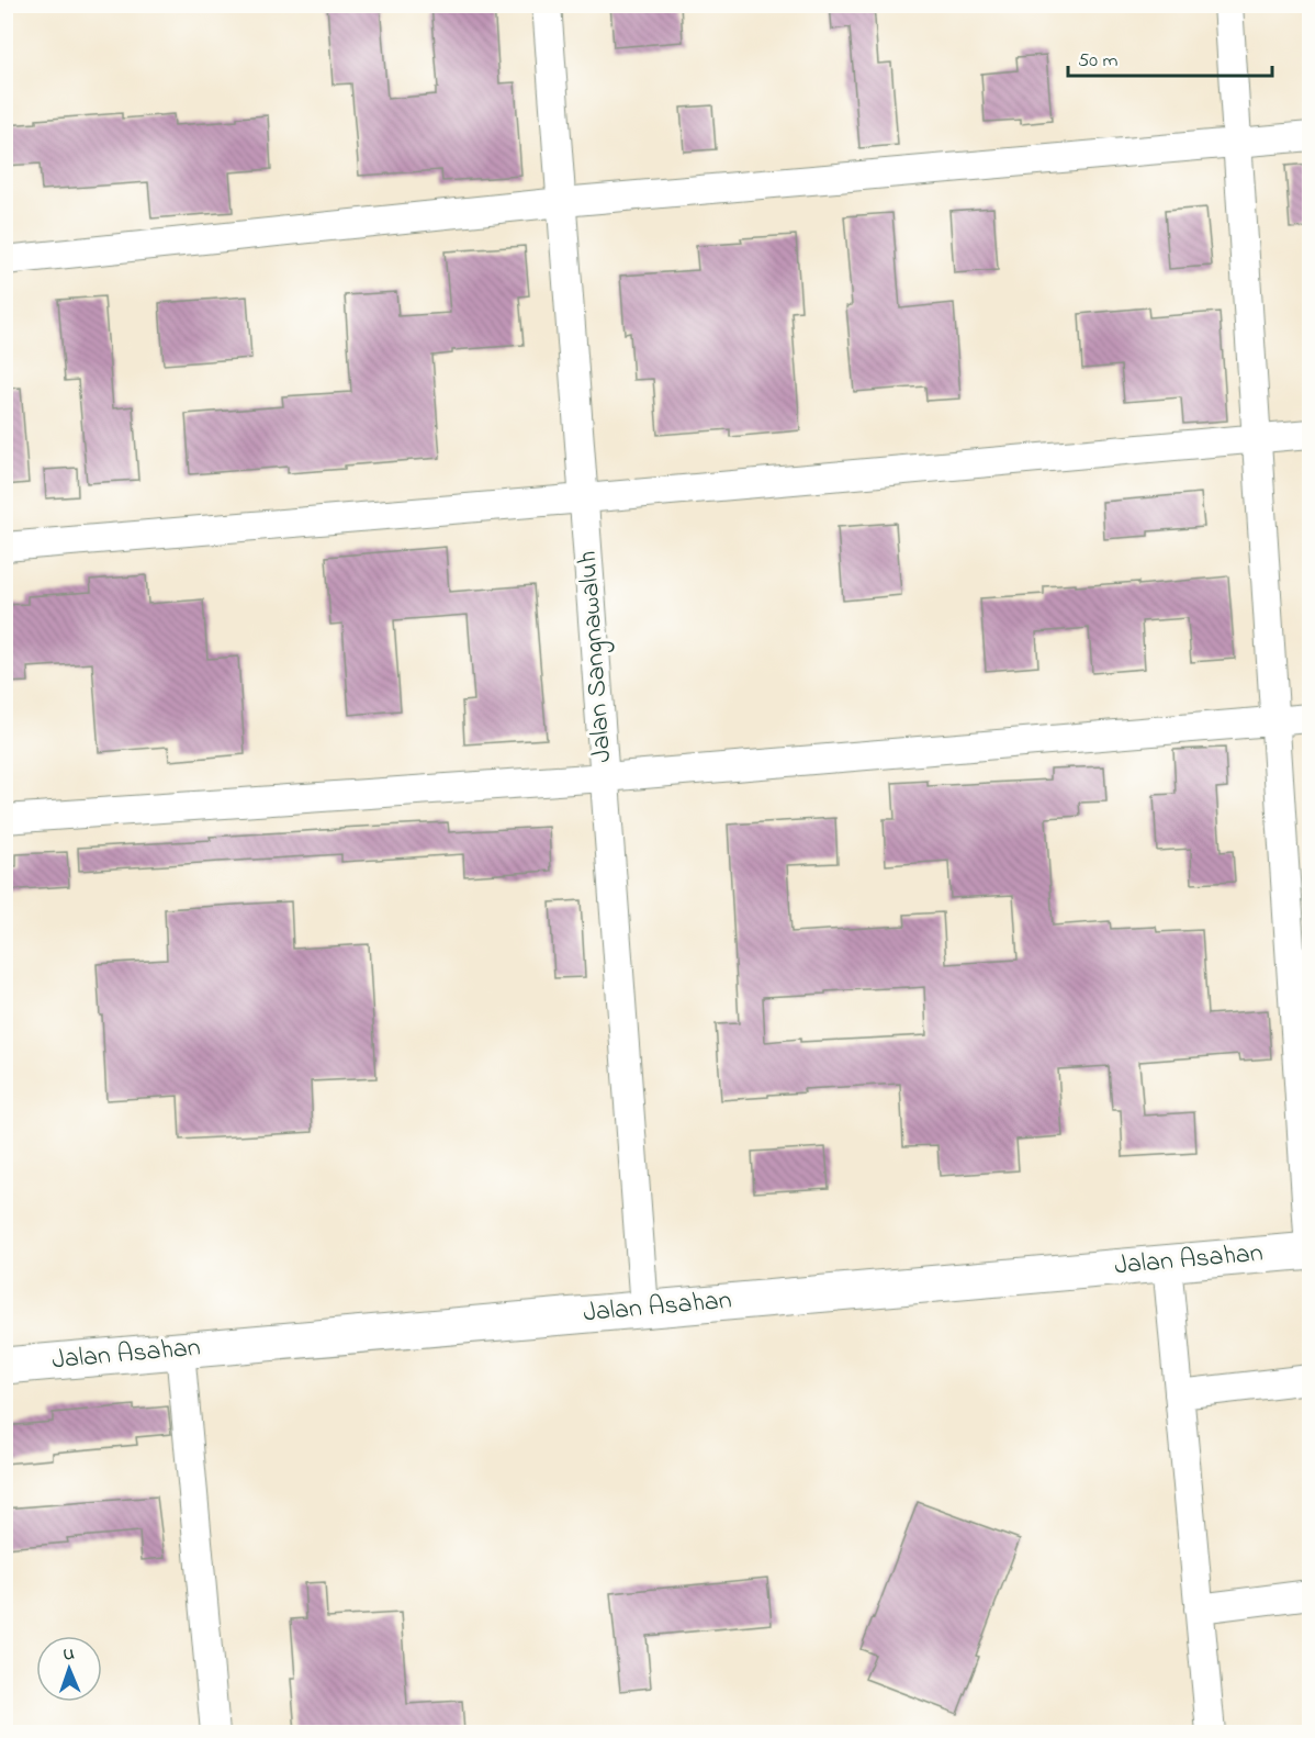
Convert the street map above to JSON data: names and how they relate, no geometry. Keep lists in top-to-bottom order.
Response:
{
  "streets": {
    "main road": ["Jalan Asahan"],
    "street": ["Jalan Sangnawaluh"]
  },
  "crossings": [
    ["Jalan Sangnawaluh", "Jalan Asahan"]
  ],
  "scale_bar": "50 m",
  "north": "top"
}
